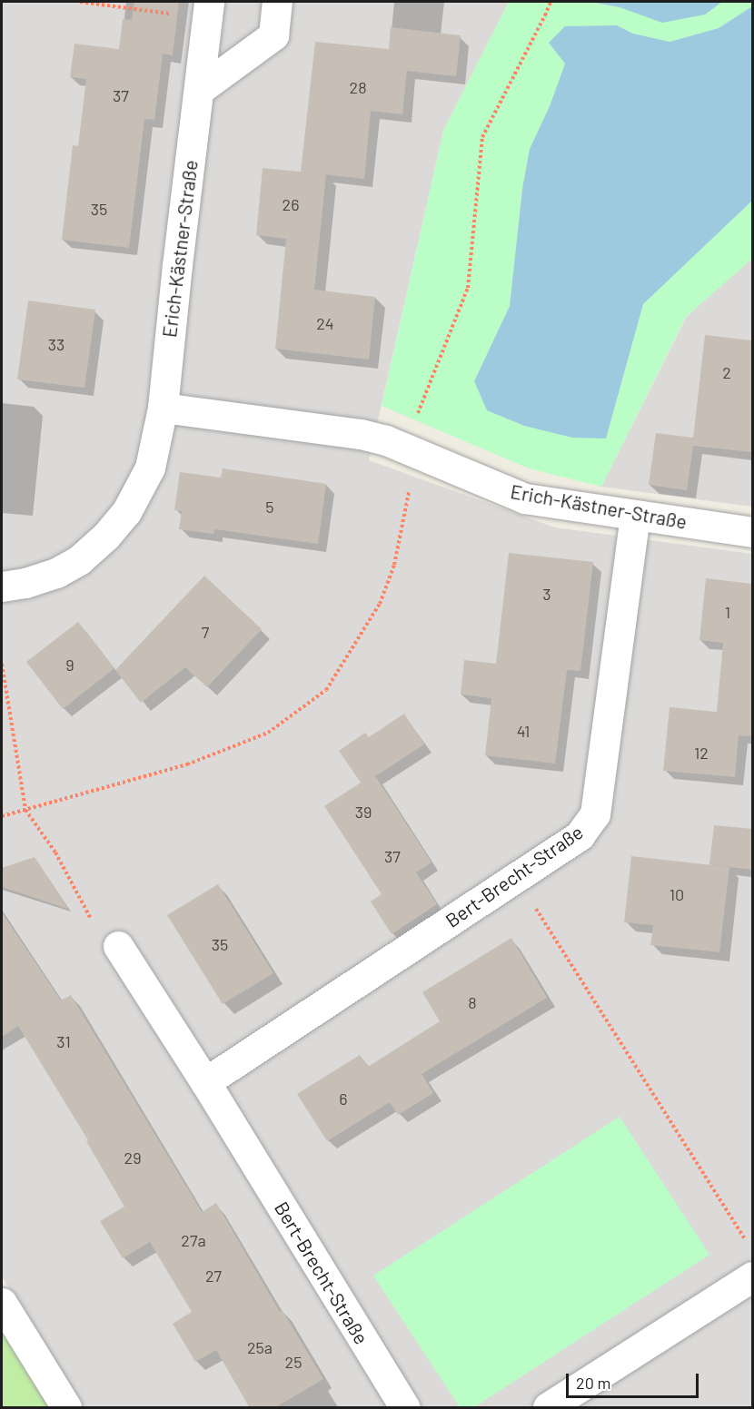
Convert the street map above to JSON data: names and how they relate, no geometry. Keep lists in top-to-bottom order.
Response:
{
  "streets": {
    "street": ["Erich-Kästner-Straße", "Bert-Brecht-Straße"]
  },
  "crossings": [
    ["Erich-Kästner-Straße", "Bert-Brecht-Straße"]
  ],
  "house_numbers": [
    "28",
    "37",
    "26",
    "35",
    "24",
    "33",
    "2",
    "5",
    "3",
    "1",
    "7",
    "9",
    "41",
    "12",
    "39",
    "37",
    "10",
    "35",
    "8",
    "31",
    "6",
    "29",
    "27a",
    "27",
    "25a",
    "25"
  ],
  "scale_bar": "20 m"
}
